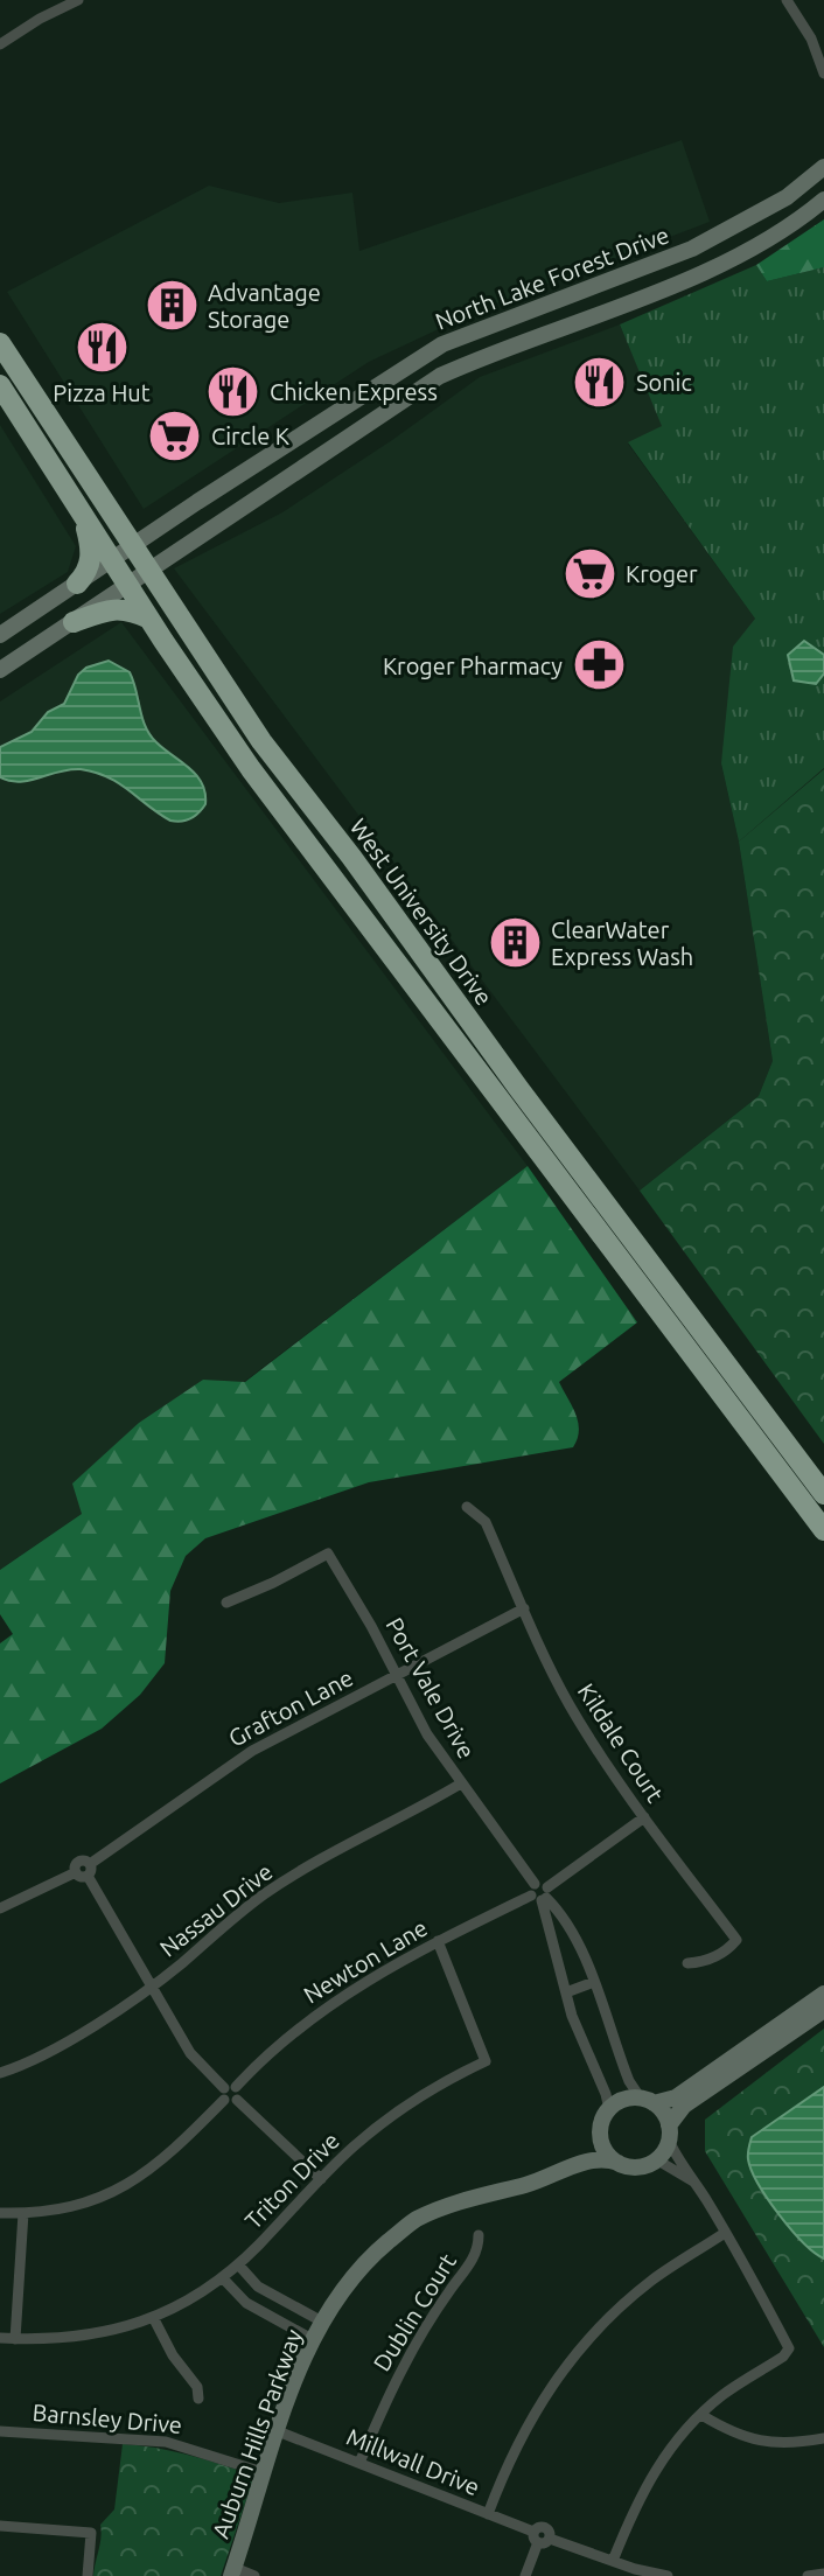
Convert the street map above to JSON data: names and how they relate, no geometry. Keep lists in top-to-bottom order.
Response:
{
  "streets": {
    "highway": ["West University Drive"],
    "main road": ["North Lake Forest Drive", "Auburn Hills Parkway"],
    "street": [
      "Port Vale Drive",
      "Grafton Lane",
      "Kildale Court",
      "Nassau Drive",
      "Newton Lane",
      "Triton Drive",
      "Dublin Court",
      "Barnsley Drive",
      "Millwall Drive"
    ]
  },
  "crossings": [
    ["North Lake Forest Drive", "West University Drive"],
    ["Port Vale Drive", "Grafton Lane"],
    ["Port Vale Drive", "Nassau Drive"],
    ["Port Vale Drive", "Newton Lane"],
    ["Port Vale Drive", "Auburn Hills Parkway"],
    ["Grafton Lane", "Kildale Court"],
    ["Kildale Court", "Newton Lane"],
    ["Newton Lane", "Triton Drive"],
    ["Dublin Court", "Millwall Drive"],
    ["Barnsley Drive", "Auburn Hills Parkway"],
    ["Auburn Hills Parkway", "Millwall Drive"]
  ],
  "places": {
    "building": ["Advantage Storage", "ClearWater Express Wash"],
    "restaurant": ["Pizza Hut", "Sonic", "Chicken Express"],
    "supermarket": ["Circle K", "Kroger"],
    "pharmacy": ["Kroger Pharmacy"]
  }
}
